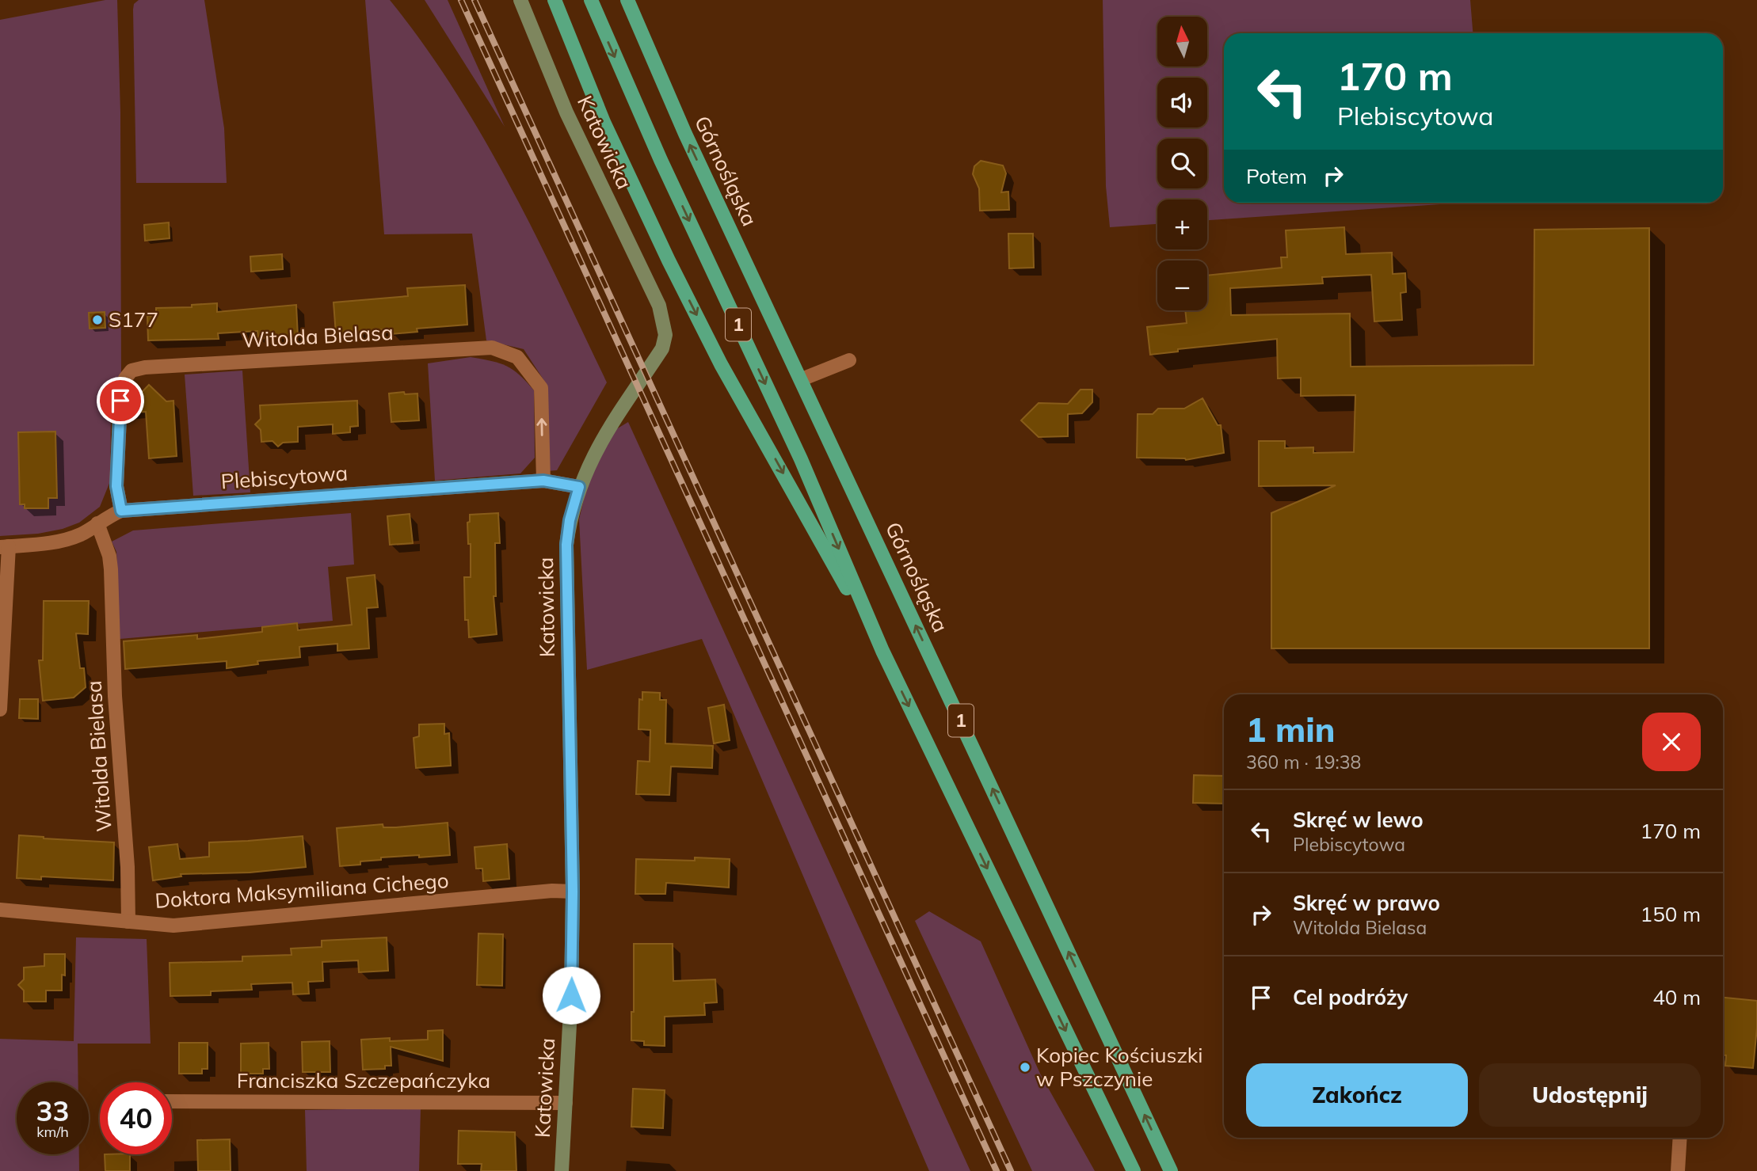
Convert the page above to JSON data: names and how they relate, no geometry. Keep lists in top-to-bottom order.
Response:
{
  "streets": {
    "main road": ["Górnośląska", "1"],
    "street": [
      "Katowicka",
      "Witolda Bielasa",
      "Plebiscytowa",
      "Doktora Maksymiliana Cichego",
      "Franciszka Szczepańczyka"
    ]
  },
  "crossings": [
    ["Katowicka", "Plebiscytowa"],
    ["Katowicka", "Doktora Maksymiliana Cichego"],
    ["Katowicka", "Franciszka Szczepańczyka"],
    ["Witolda Bielasa", "Plebiscytowa"],
    ["Witolda Bielasa", "Doktora Maksymiliana Cichego"]
  ],
  "places": ["S177", "Kopiec Kościuszki w Pszczynie"],
  "north": "top",
  "page": {
    "map_buttons": ["+", "−"],
    "turn": ["170 m", "Plebiscytowa"],
    "then": "Potem",
    "heading": ["1 min", "360 m · 19:38"],
    "list": [
      {
        "name": "Skręć w lewo",
        "note": "Plebiscytowa",
        "value": "170 m"
      },
      {
        "name": "Skręć w prawo",
        "note": "Witolda Bielasa",
        "value": "150 m"
      },
      {
        "name": "Cel podróży",
        "value": "40 m"
      }
    ],
    "buttons": ["Zakończ", "Udostępnij"],
    "speed": "33 km/h",
    "limit": "40"
  }
}
